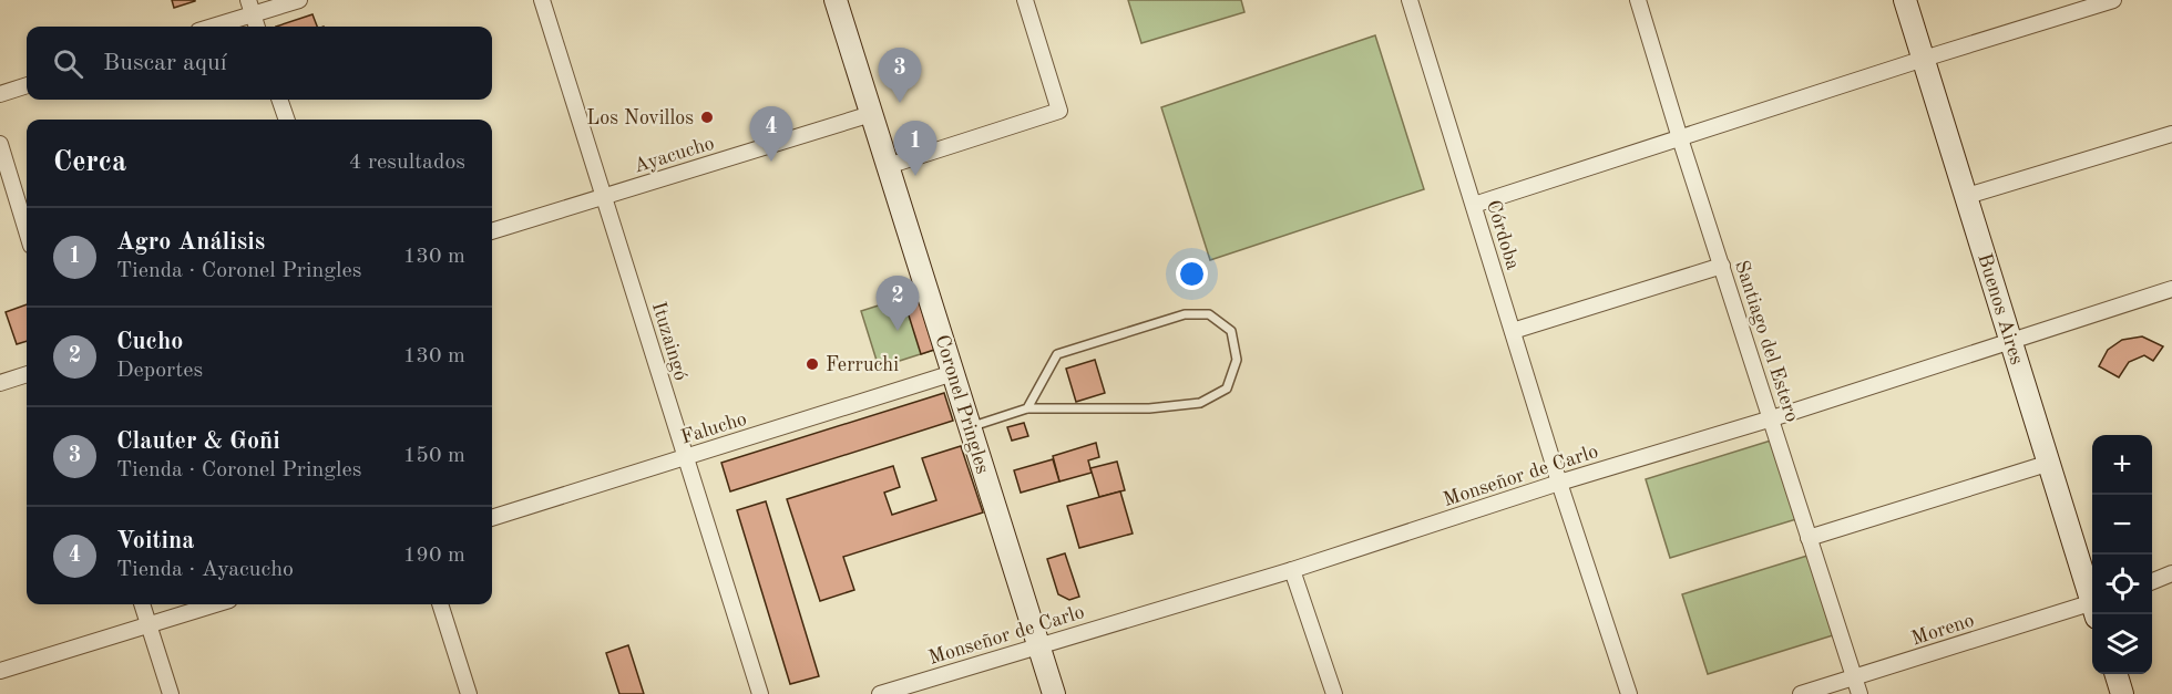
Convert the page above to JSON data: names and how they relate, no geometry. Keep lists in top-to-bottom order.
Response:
{
  "streets": {
    "main road": ["Buenos Aires", "Coronel Pringles"],
    "street": [
      "Ayacucho",
      "Córdoba",
      "Ituzaingó",
      "Santiago del Estero",
      "Falucho",
      "Monseñor de Carlo",
      "Moreno"
    ]
  },
  "crossings": [
    ["Ayacucho", "Ituzaingó"],
    ["Ayacucho", "Coronel Pringles"],
    ["Córdoba", "Monseñor de Carlo"],
    ["Buenos Aires", "Monseñor de Carlo"],
    ["Ituzaingó", "Falucho"],
    ["Santiago del Estero", "Monseñor de Carlo"],
    ["Santiago del Estero", "Moreno"],
    ["Coronel Pringles", "Falucho"],
    ["Coronel Pringles", "Monseñor de Carlo"]
  ],
  "places": ["Los Novillos", "Ferruchi"],
  "page": {
    "search": "Buscar aquí",
    "pins": [
      "3",
      "4",
      "1",
      "2"
    ],
    "heading": ["Cerca", "4 resultados"],
    "list": [
      {
        "mark": "1",
        "name": "Agro Análisis",
        "note": "Tienda · Coronel Pringles",
        "value": "130 m"
      },
      {
        "mark": "2",
        "name": "Cucho",
        "note": "Deportes",
        "value": "130 m"
      },
      {
        "mark": "3",
        "name": "Clauter & Goñi",
        "note": "Tienda · Coronel Pringles",
        "value": "150 m"
      },
      {
        "mark": "4",
        "name": "Voitina",
        "note": "Tienda · Ayacucho",
        "value": "190 m"
      }
    ],
    "map_buttons": ["+", "−"]
  }
}
